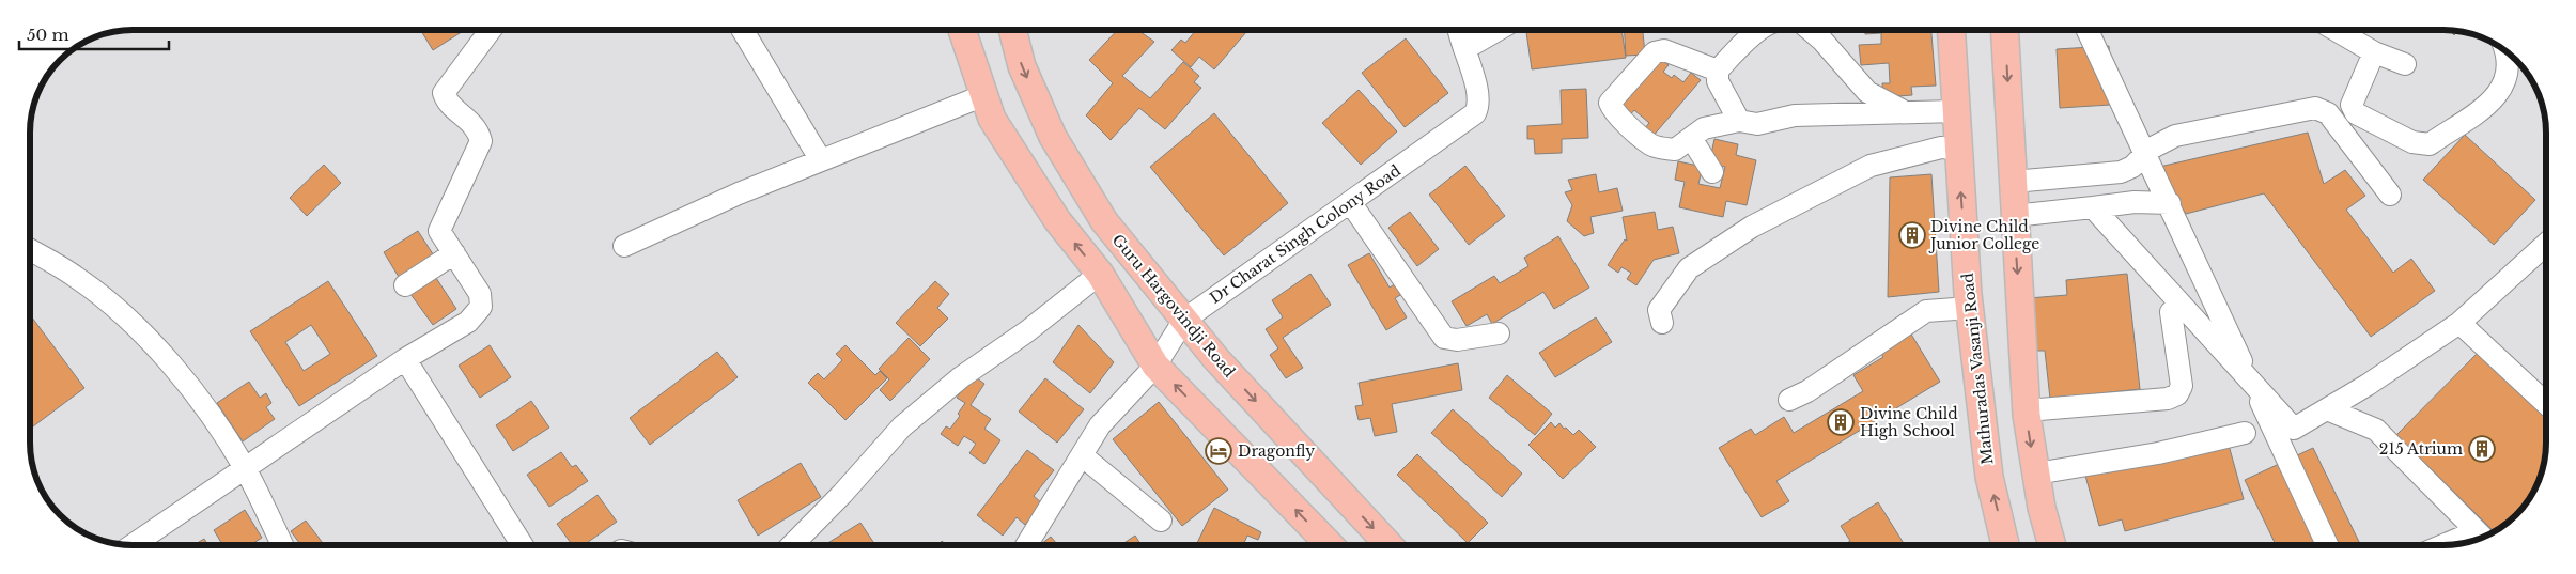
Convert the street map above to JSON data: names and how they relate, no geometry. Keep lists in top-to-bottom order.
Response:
{
  "streets": {
    "main road": ["Guru Hargovindji Road", "Mathuradas Vasanji Road"],
    "street": ["Dr Charat Singh Colony Road"]
  },
  "crossings": [
    ["Dr Charat Singh Colony Road", "Guru Hargovindji Road"]
  ],
  "places": {
    "building": ["Divine Child Junior College", "Divine Child High School", "215 Atrium"],
    "hotel": ["Dragonfly"]
  },
  "scale_bar": "50 m"
}
